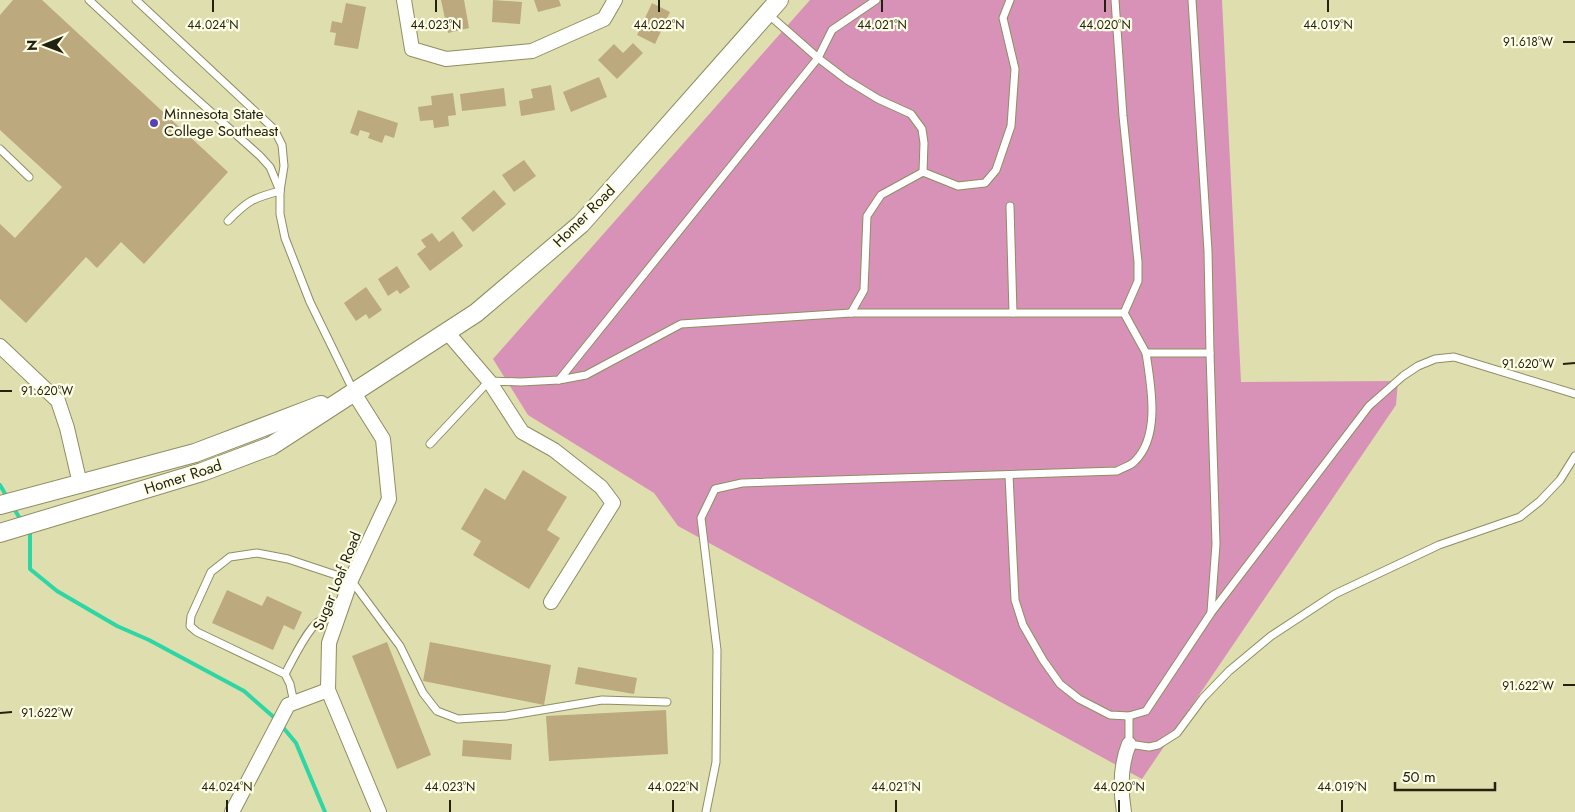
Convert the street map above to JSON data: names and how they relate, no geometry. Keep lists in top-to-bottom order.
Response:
{
  "streets": {
    "street": ["Homer Road", "Sugar Loaf Road"]
  },
  "crossings": [
    ["Homer Road", "Sugar Loaf Road"]
  ],
  "places": ["Minnesota State College Southeast"],
  "scale_bar": "50 m",
  "north": "left",
  "coordinates": [
    "44.024°N",
    "44.023°N",
    "44.022°N",
    "44.021°N",
    "44.020°N",
    "44.019°N",
    "91.618°W",
    "91.620°W",
    "91.622°W"
  ]
}
